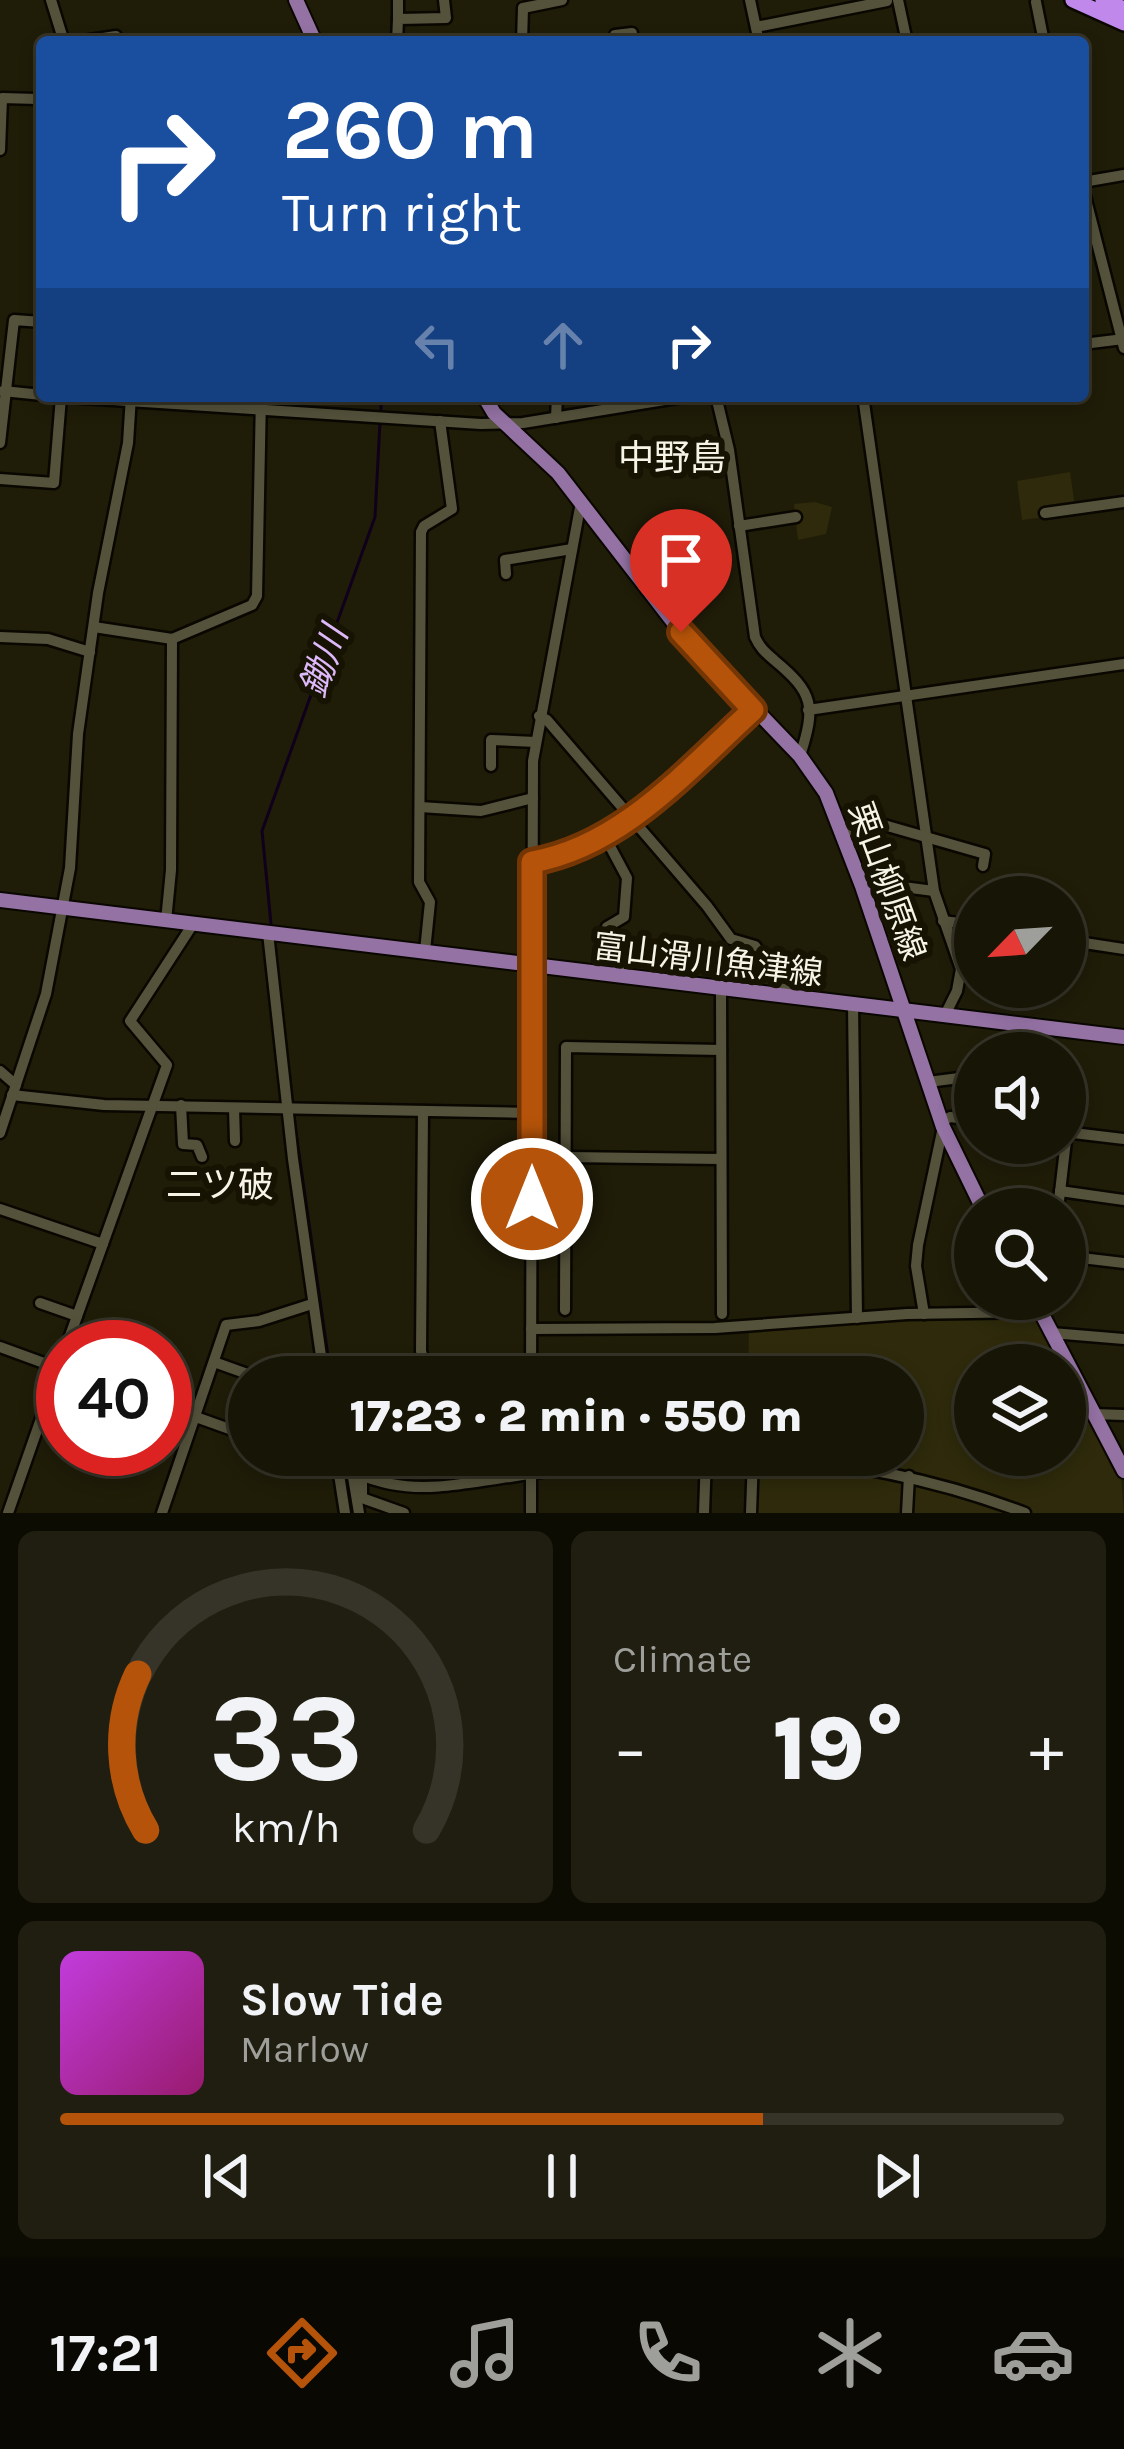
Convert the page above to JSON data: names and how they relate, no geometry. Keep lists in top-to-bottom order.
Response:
{
  "streets": {
    "main road": ["栗山柳原線", "富山滑川魚津線"]
  },
  "crossings": [
    ["栗山柳原線", "富山滑川魚津線"]
  ],
  "districts": ["中野島", "二ツ破"],
  "water": ["鋤川"],
  "north": "bottom left",
  "page": {
    "turn": ["260 m", "Turn right"],
    "limit": "40",
    "trip": "17:23 · 2 min · 550 m",
    "tile": "Climate",
    "heat": ["−", "19°", "+"],
    "song": ["Slow Tide", "Marlow"],
    "tabs": "17:21",
    "gauge": ["33", "km/h"]
  }
}
